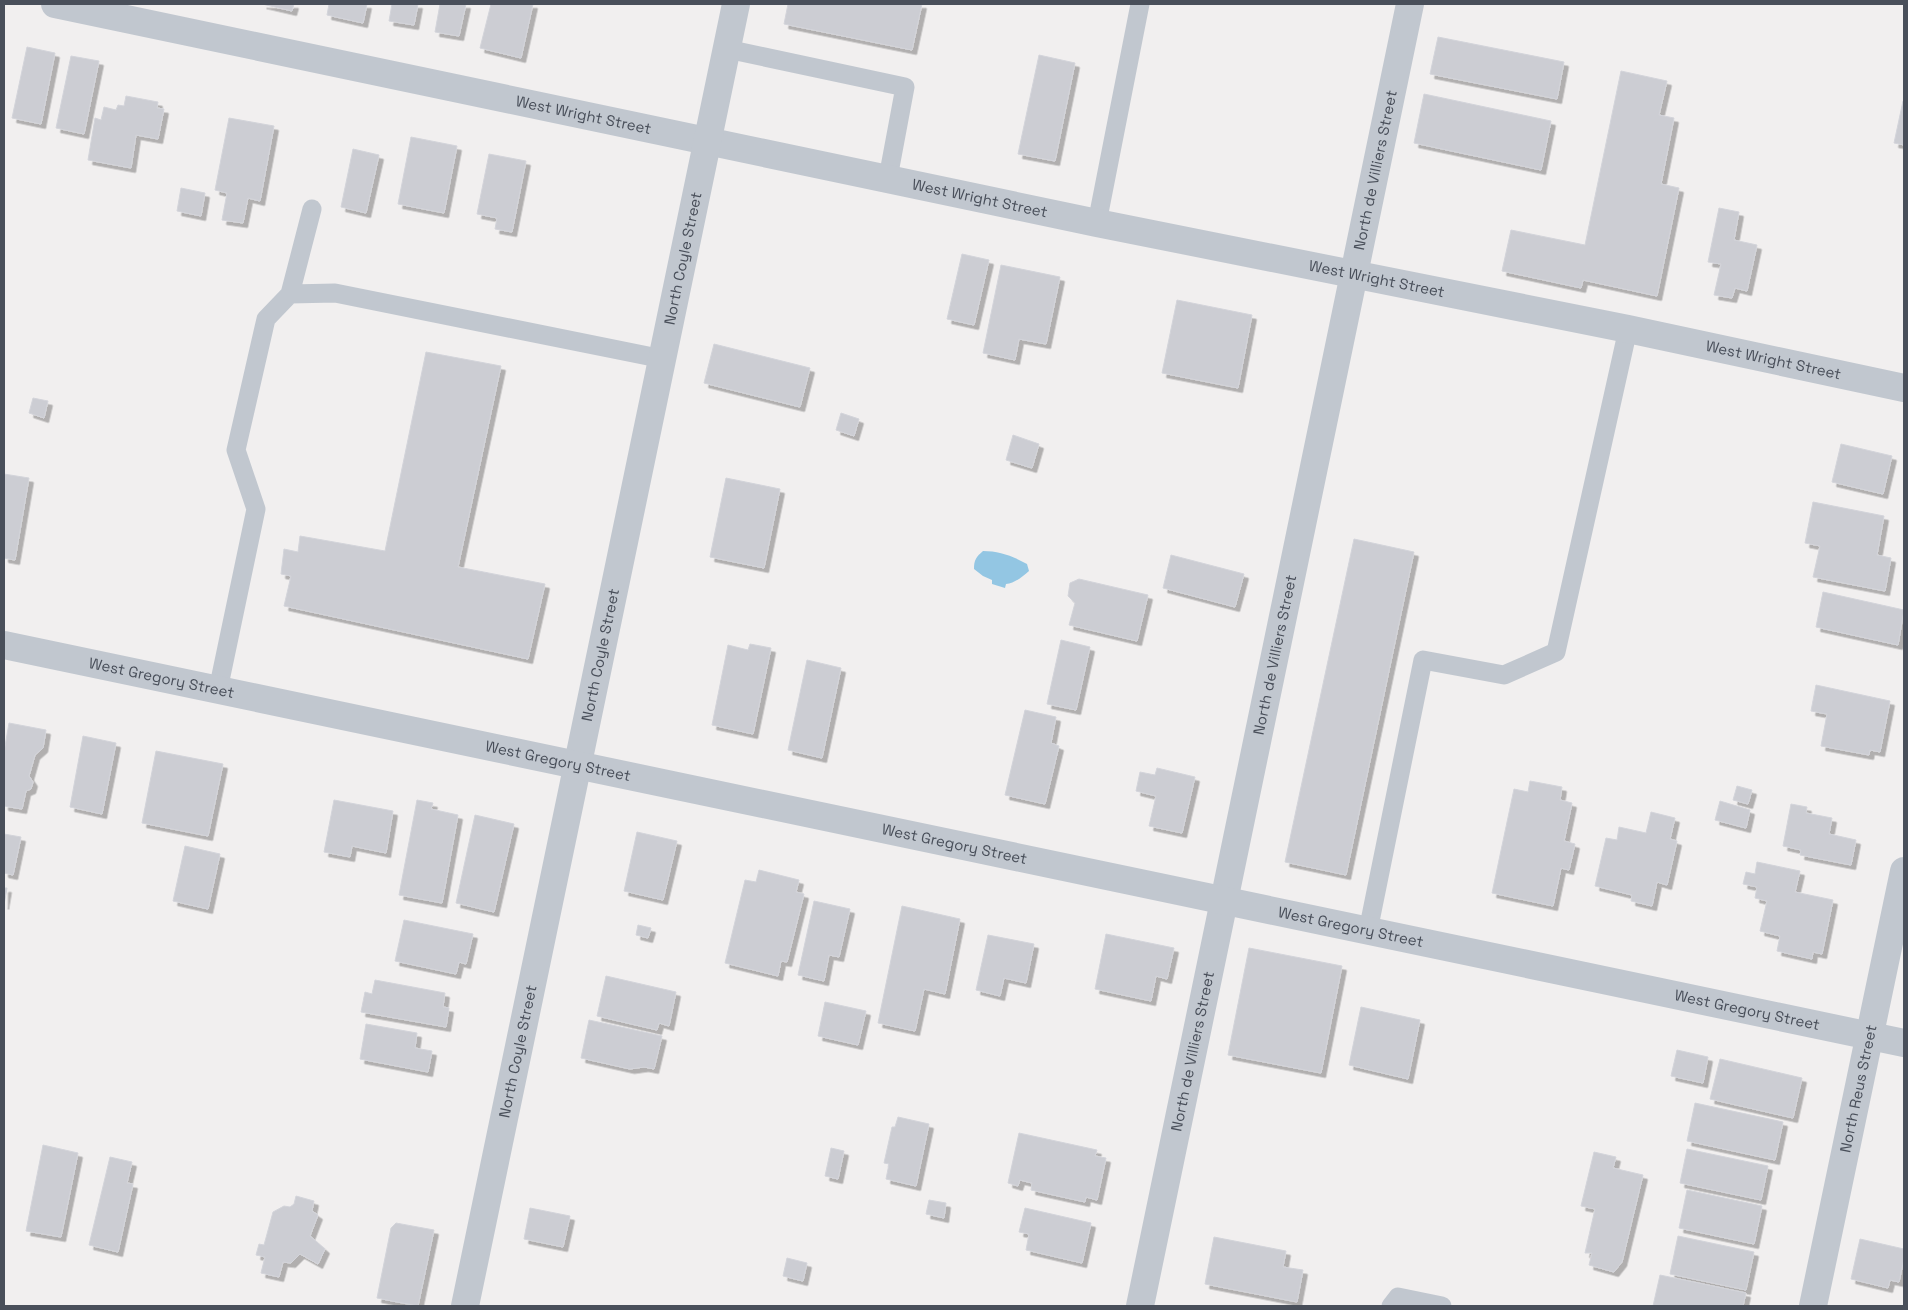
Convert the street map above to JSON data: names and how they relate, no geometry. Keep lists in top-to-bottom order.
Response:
{
  "streets": {
    "street": [
      "West Wright Street",
      "North de Villiers Street",
      "North Coyle Street",
      "West Gregory Street",
      "North Reus Street"
    ]
  },
  "crossings": [
    ["West Wright Street", "North de Villiers Street"],
    ["West Wright Street", "North Coyle Street"],
    ["North de Villiers Street", "West Gregory Street"],
    ["North Coyle Street", "West Gregory Street"],
    ["West Gregory Street", "North Reus Street"]
  ]
}
